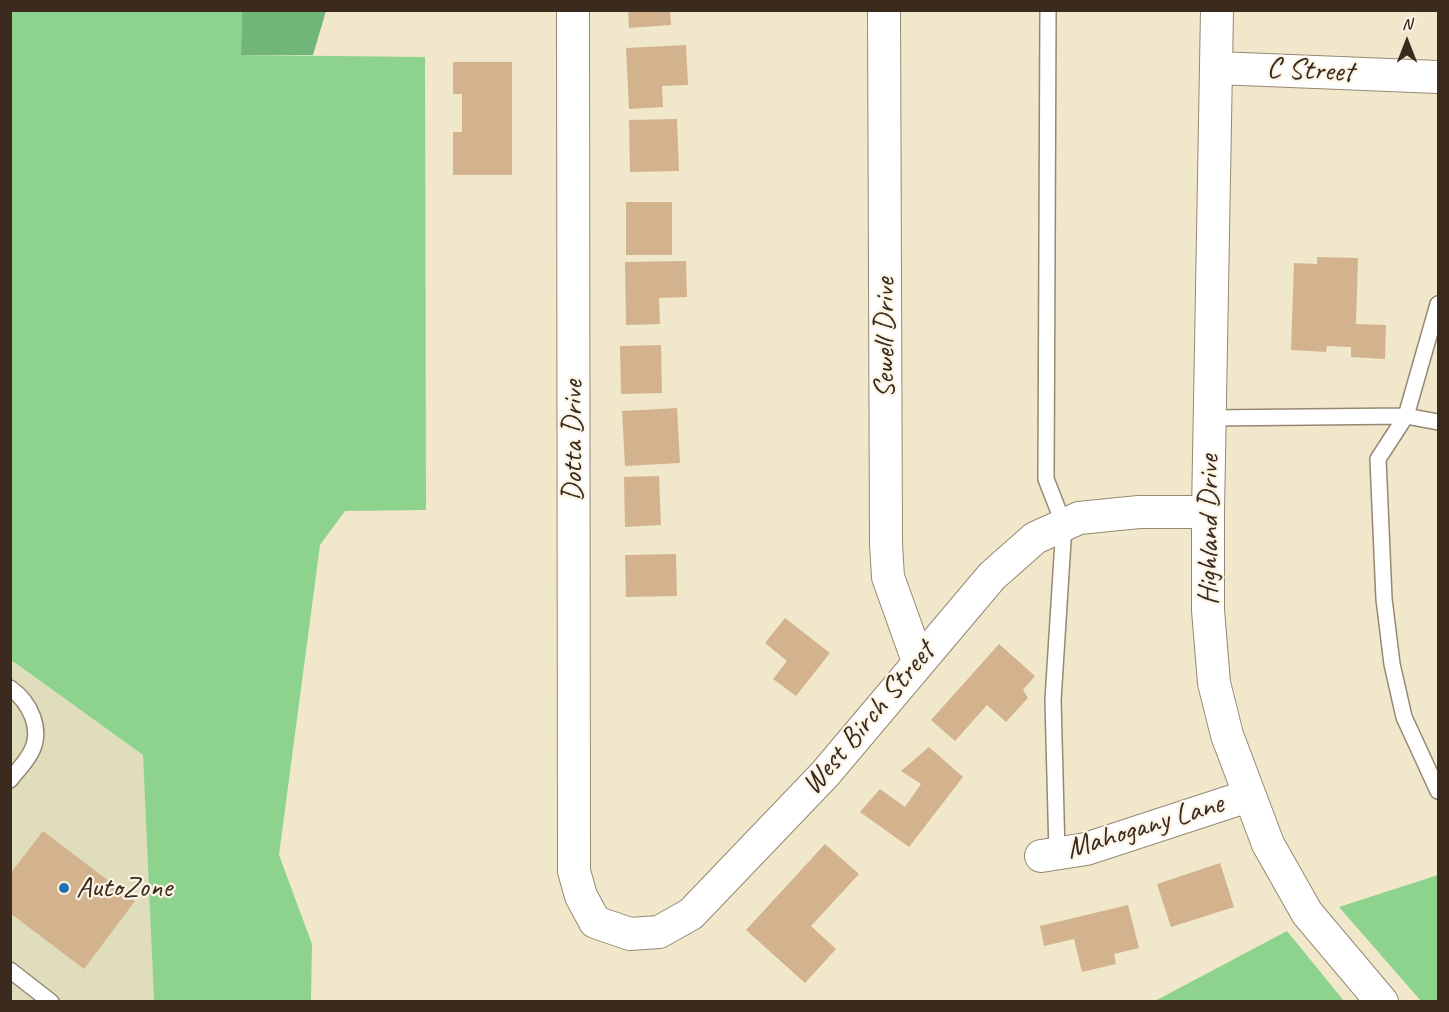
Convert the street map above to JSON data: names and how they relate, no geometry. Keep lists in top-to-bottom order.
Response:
{
  "streets": {
    "street": [
      "C Street",
      "Sewell Drive",
      "Dotta Drive",
      "Highland Drive",
      "West Birch Street",
      "Mahogany Lane"
    ]
  },
  "crossings": [
    ["C Street", "Highland Drive"],
    ["Sewell Drive", "West Birch Street"],
    ["Dotta Drive", "West Birch Street"],
    ["Highland Drive", "West Birch Street"],
    ["Highland Drive", "Mahogany Lane"]
  ],
  "places": ["AutoZone"],
  "north": "top"
}
